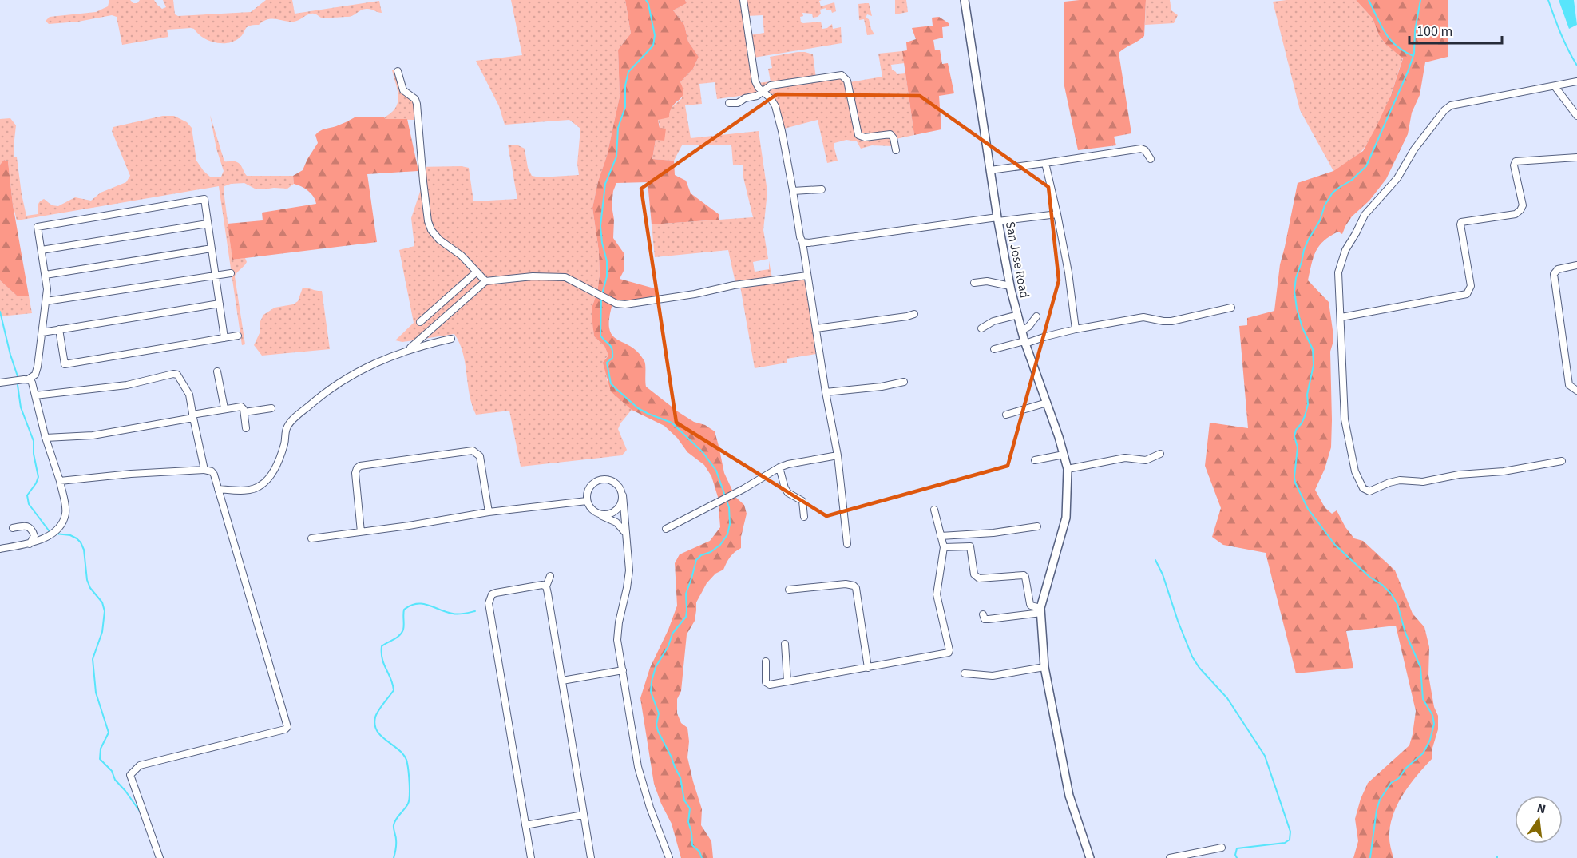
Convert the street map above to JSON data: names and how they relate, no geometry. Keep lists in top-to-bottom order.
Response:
{
  "streets": {
    "street": ["San Jose Road"]
  },
  "scale_bar": "100 m",
  "north": "top"
}
